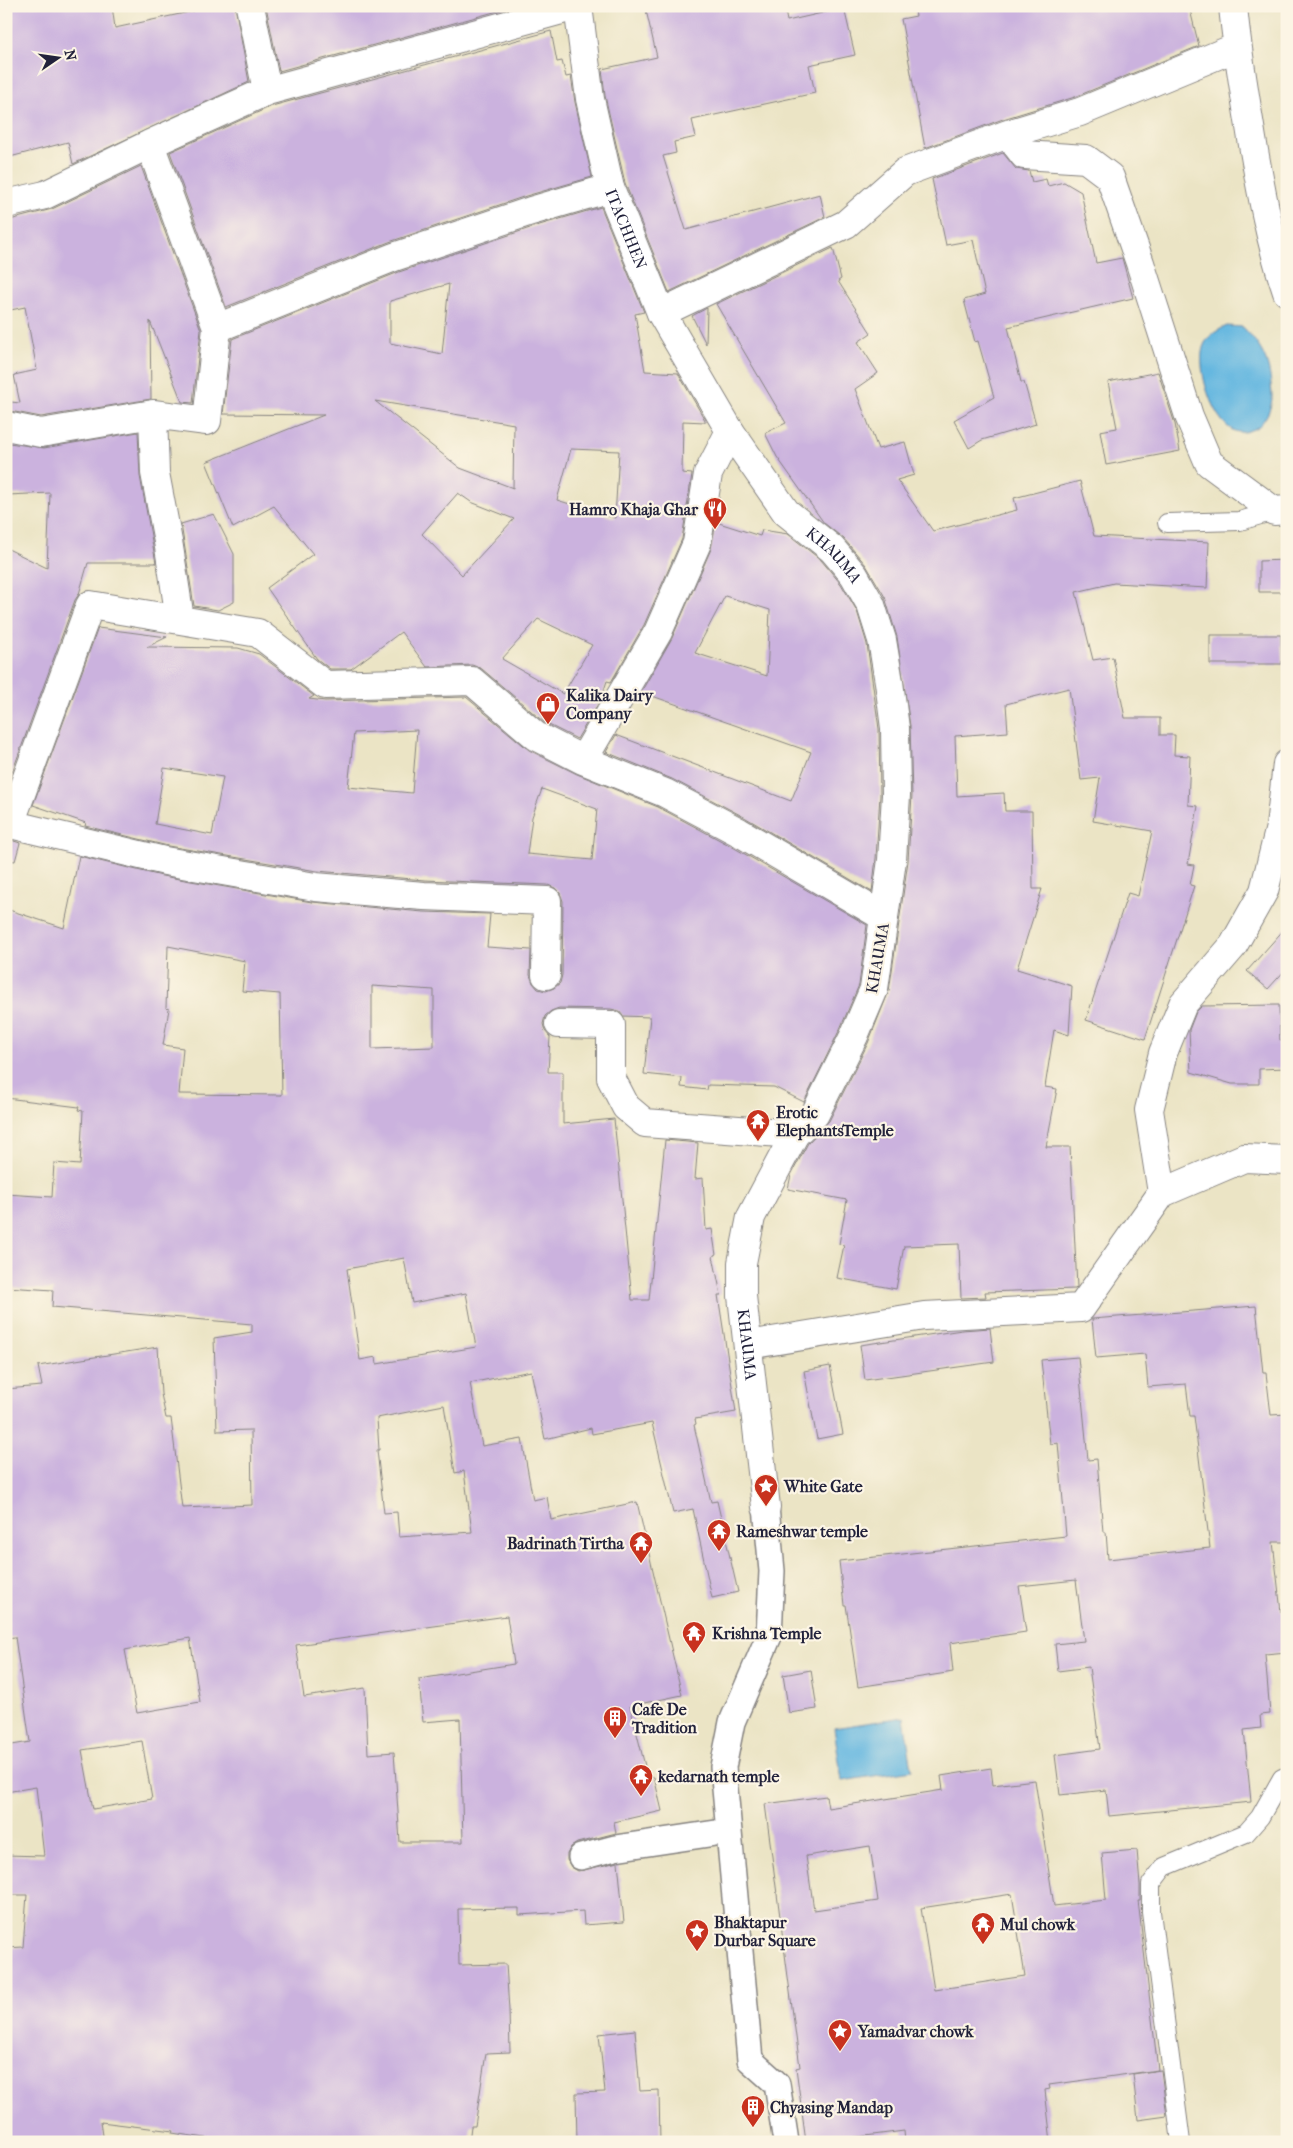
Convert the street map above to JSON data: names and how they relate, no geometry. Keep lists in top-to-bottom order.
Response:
{
  "streets": {
    "street": ["ITACHHEN", "KHAUMA"]
  },
  "crossings": [
    ["ITACHHEN", "KHAUMA"]
  ],
  "places": {
    "restaurant": ["Hamro Khaja Ghar"],
    "shop": ["Kalika Dairy Company"],
    "temple": [
      "Erotic ElephantsTemple",
      "Rameshwar temple",
      "Badrinath Tirtha",
      "Krishna Temple",
      "kedarnath temple",
      "Mul chowk"
    ],
    "place": ["White Gate", "Bhaktapur Durbar Square", "Yamadvar chowk"],
    "building": ["Cafe De Tradition", "Chyasing Mandap"]
  },
  "north": "right"
}
